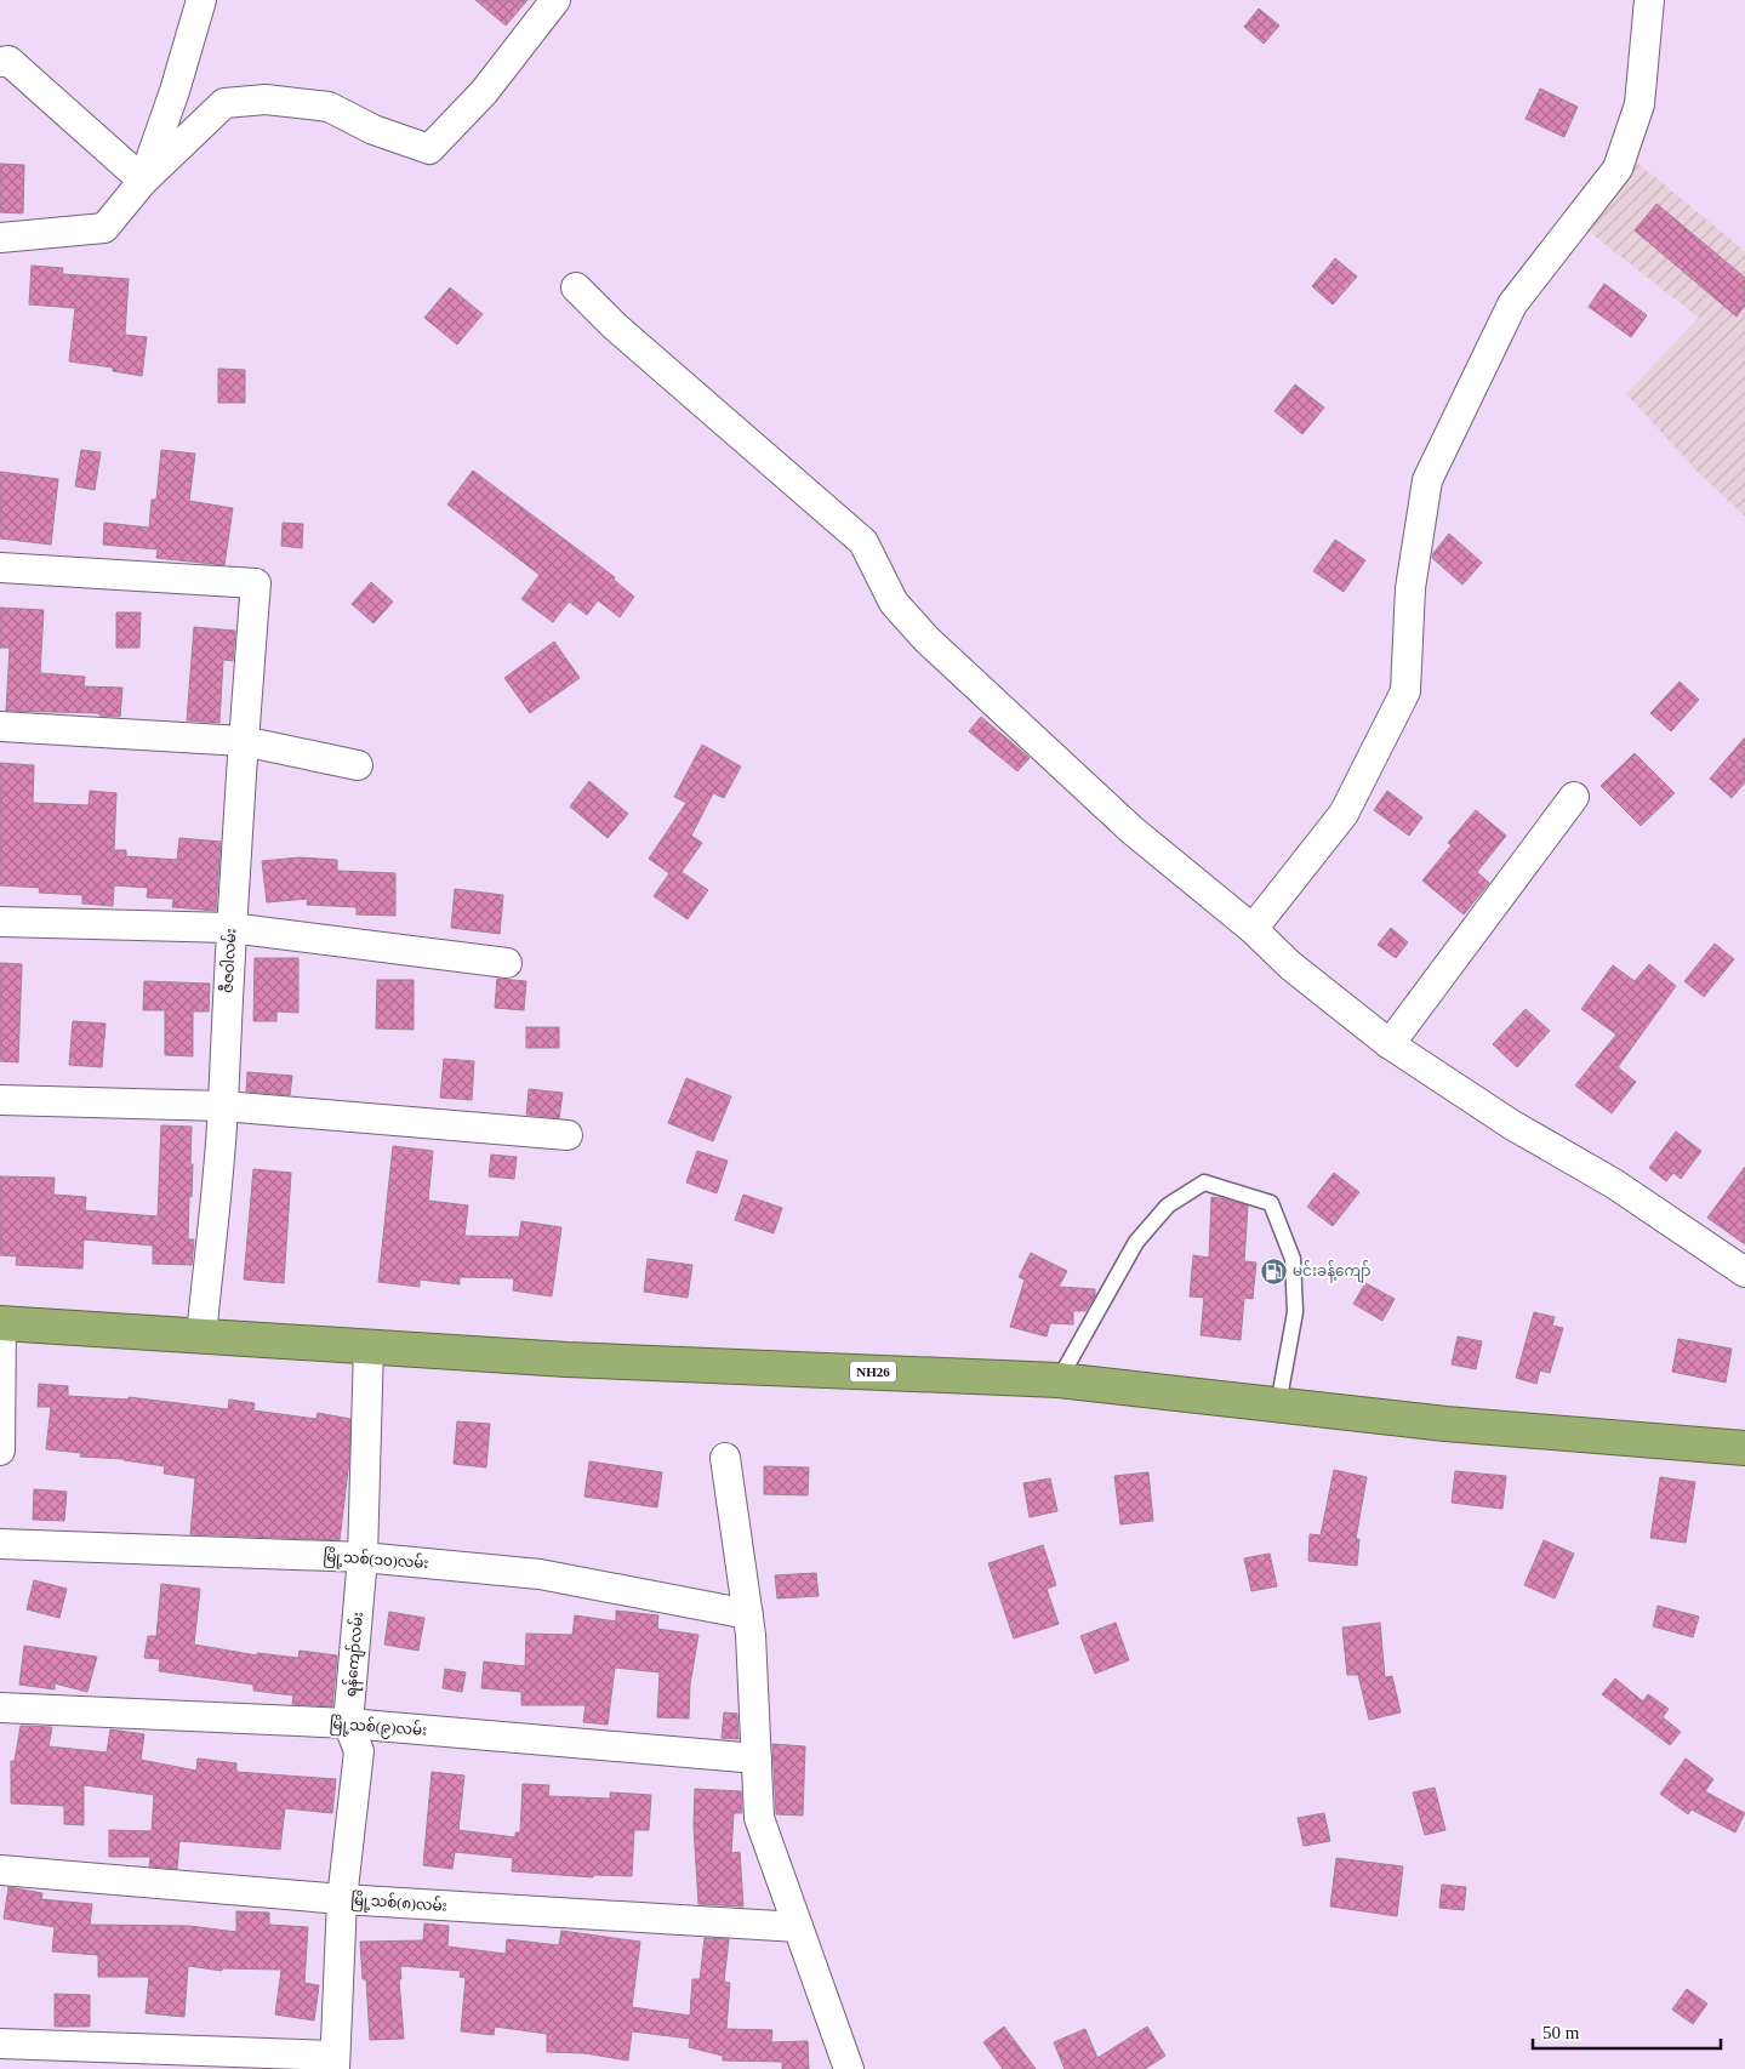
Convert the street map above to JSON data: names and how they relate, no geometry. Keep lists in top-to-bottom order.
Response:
{
  "streets": {
    "highway": ["NH26"],
    "street": [
      "ဇီဇဝါလမ်း",
      "မြို့သစ်(၁၀)လမ်း",
      "ရန်ကျော်လမ်း",
      "မြို့သစ်(၉)လမ်း",
      "မြို့သစ်(၈)လမ်း"
    ]
  },
  "crossings": [
    ["ဇီဇဝါလမ်း", "NH26"],
    ["NH26", "ရန်ကျော်လမ်း"],
    ["မြို့သစ်(၁၀)လမ်း", "ရန်ကျော်လမ်း"],
    ["ရန်ကျော်လမ်း", "မြို့သစ်(၉)လမ်း"],
    ["ရန်ကျော်လမ်း", "မြို့သစ်(၈)လမ်း"]
  ],
  "places": {
    "fuel station": ["မင်းခန့်ကျော်"]
  },
  "scale_bar": "50 m"
}
